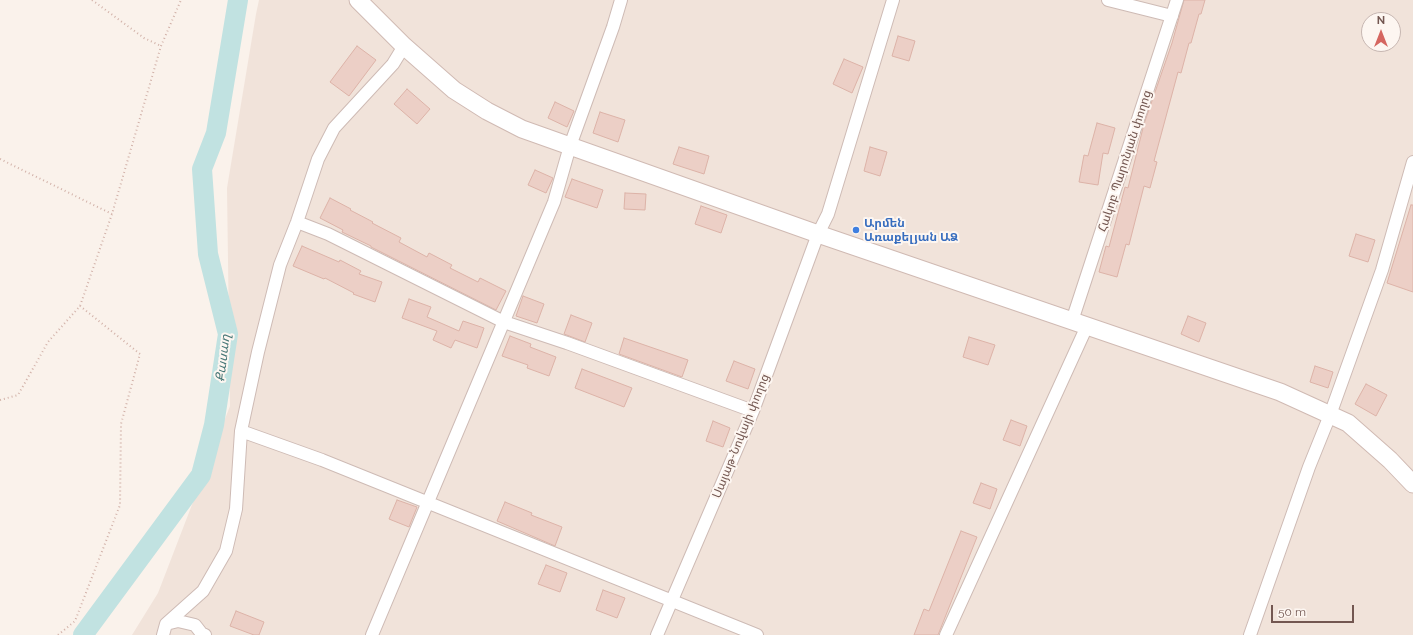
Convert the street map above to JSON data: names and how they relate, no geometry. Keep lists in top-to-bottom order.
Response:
{
  "streets": {
    "street": ["Հակոբ Պարոնյան փողոց", "Սայաթ-Նովայի փողոց"]
  },
  "water": ["Քասաղ"],
  "places": ["Արմեն Առաքելյան ԱՁ"],
  "scale_bar": "50 m",
  "north": "top"
}
